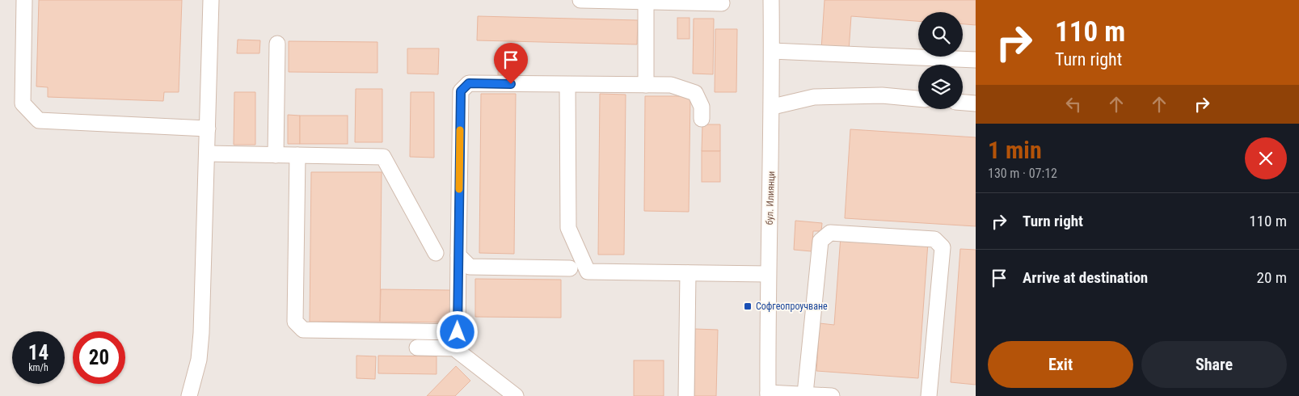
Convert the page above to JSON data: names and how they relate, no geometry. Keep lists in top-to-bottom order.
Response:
{
  "streets": {
    "street": ["бул. Илиянци"]
  },
  "places": {
    "transit": ["Софгеопроучване"]
  },
  "page": {
    "turn": ["110 m", "Turn right"],
    "heading": ["1 min", "130 m · 07:12"],
    "list": [
      {
        "name": "Turn right",
        "value": "110 m"
      },
      {
        "name": "Arrive at destination",
        "value": "20 m"
      }
    ],
    "speed": "14 km/h",
    "limit": "20",
    "buttons": ["Exit", "Share"]
  }
}
